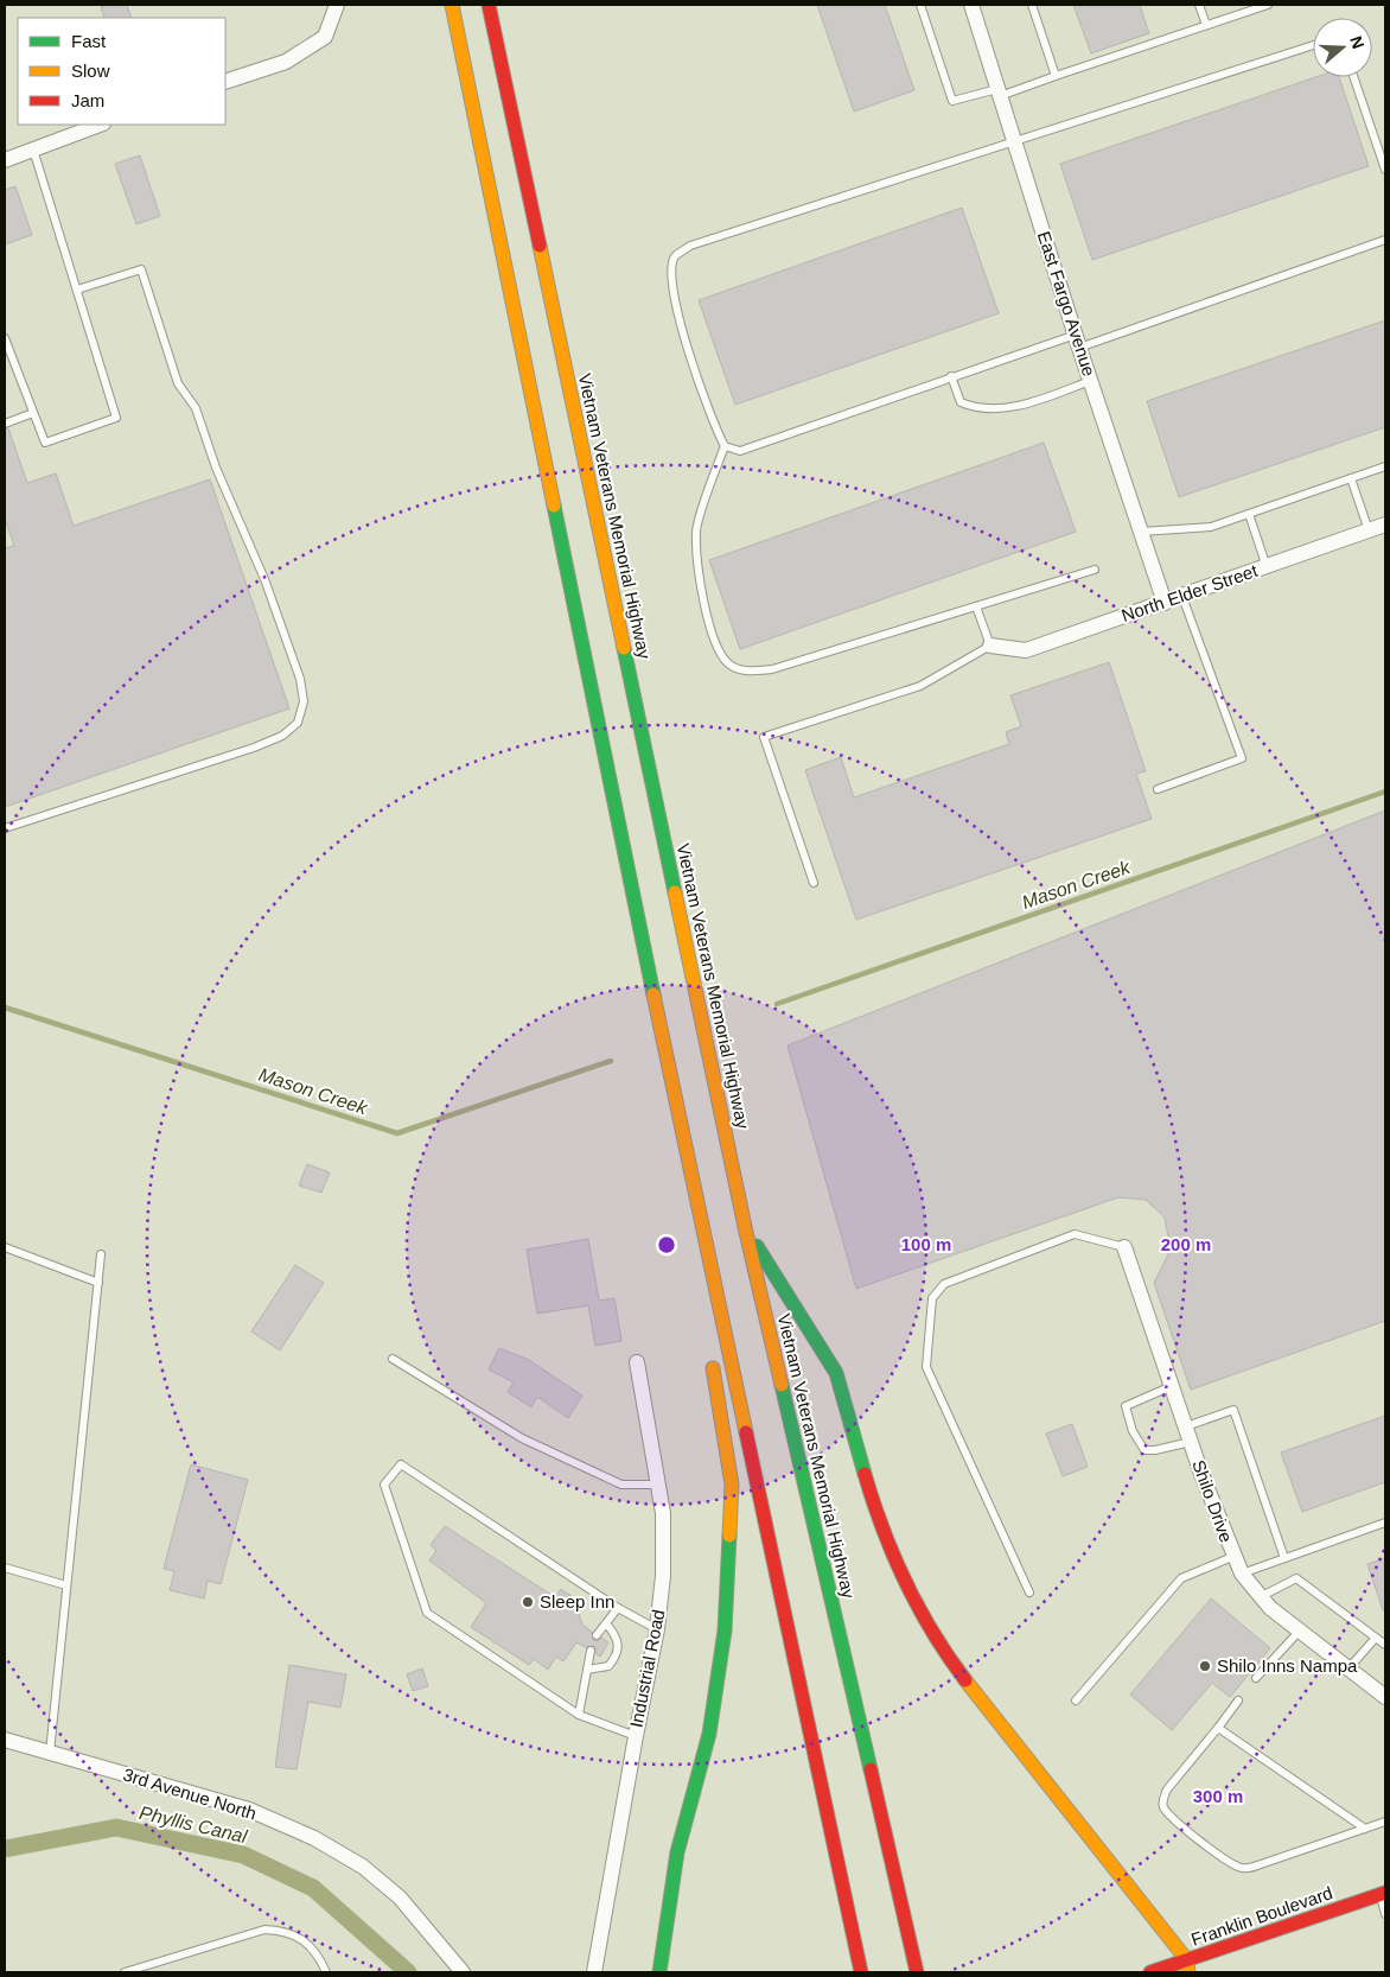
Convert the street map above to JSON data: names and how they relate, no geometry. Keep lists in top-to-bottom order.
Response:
{
  "streets": {
    "main road": ["Vietnam Veterans Memorial Highway", "Franklin Boulevard"],
    "street": [
      "East Fargo Avenue",
      "North Elder Street",
      "Shilo Drive",
      "Industrial Road",
      "3rd Avenue North"
    ]
  },
  "crossings": [
    ["East Fargo Avenue", "North Elder Street"]
  ],
  "water": ["Mason Creek", "Phyllis Canal"],
  "places": ["Sleep Inn", "Shilo Inns Nampa"],
  "legend": ["Fast", "Slow", "Jam"],
  "north": "right",
  "rings": ["100 m", "200 m", "300 m"]
}
